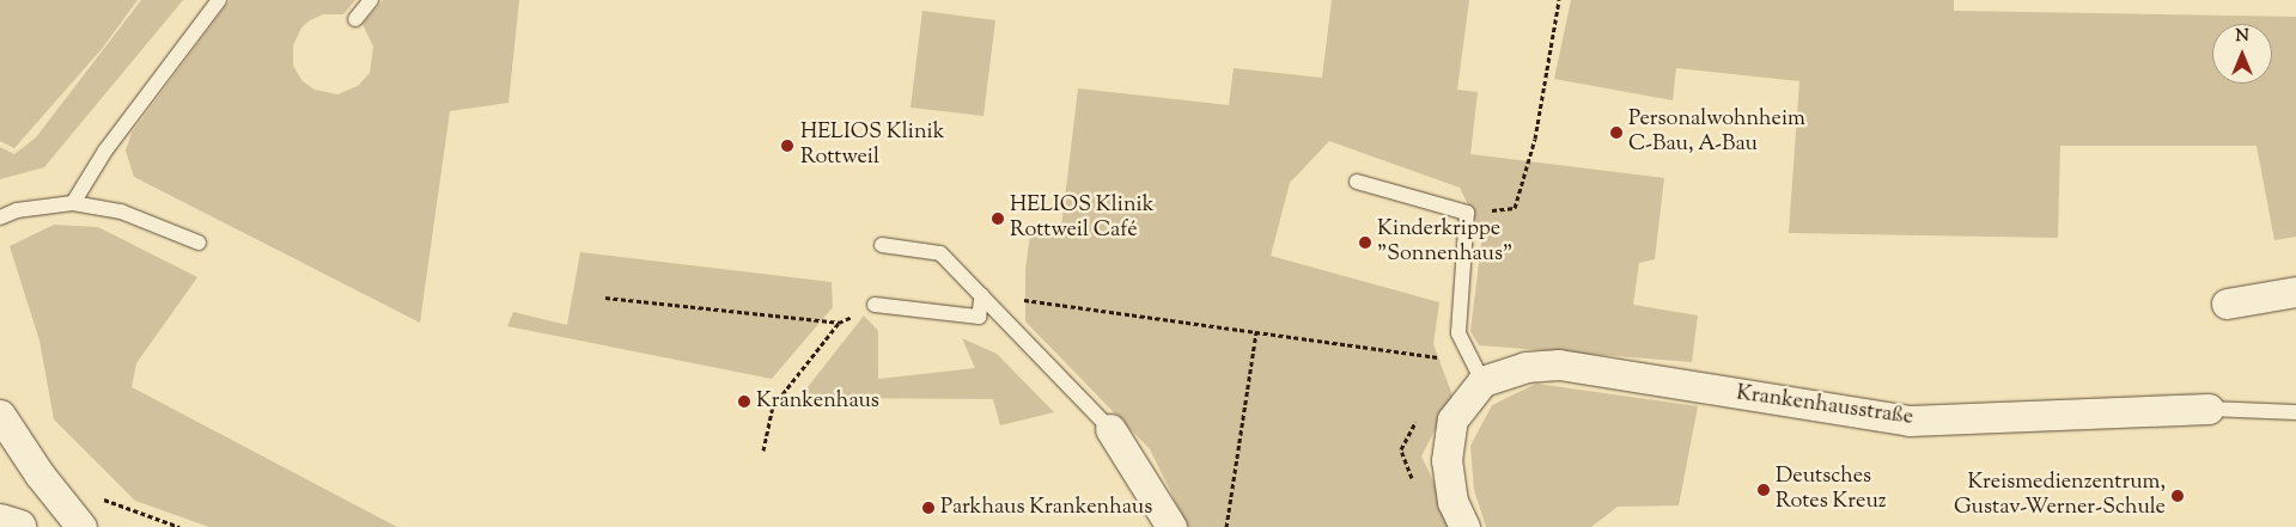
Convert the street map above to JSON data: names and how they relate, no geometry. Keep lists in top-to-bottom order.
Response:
{
  "streets": {
    "street": ["Krankenhausstraße"]
  },
  "places": [
    "Personalwohnheim C-Bau, A-Bau",
    "HELIOS Klinik Rottweil",
    "HELIOS Klinik Rottweil Café",
    "Kinderkrippe \"Sonnenhaus\"",
    "Krankenhaus",
    "Deutsches Rotes Kreuz",
    "Kreismedienzentrum, Gustav-Werner-Schule",
    "Parkhaus Krankenhaus"
  ],
  "north": "top"
}
